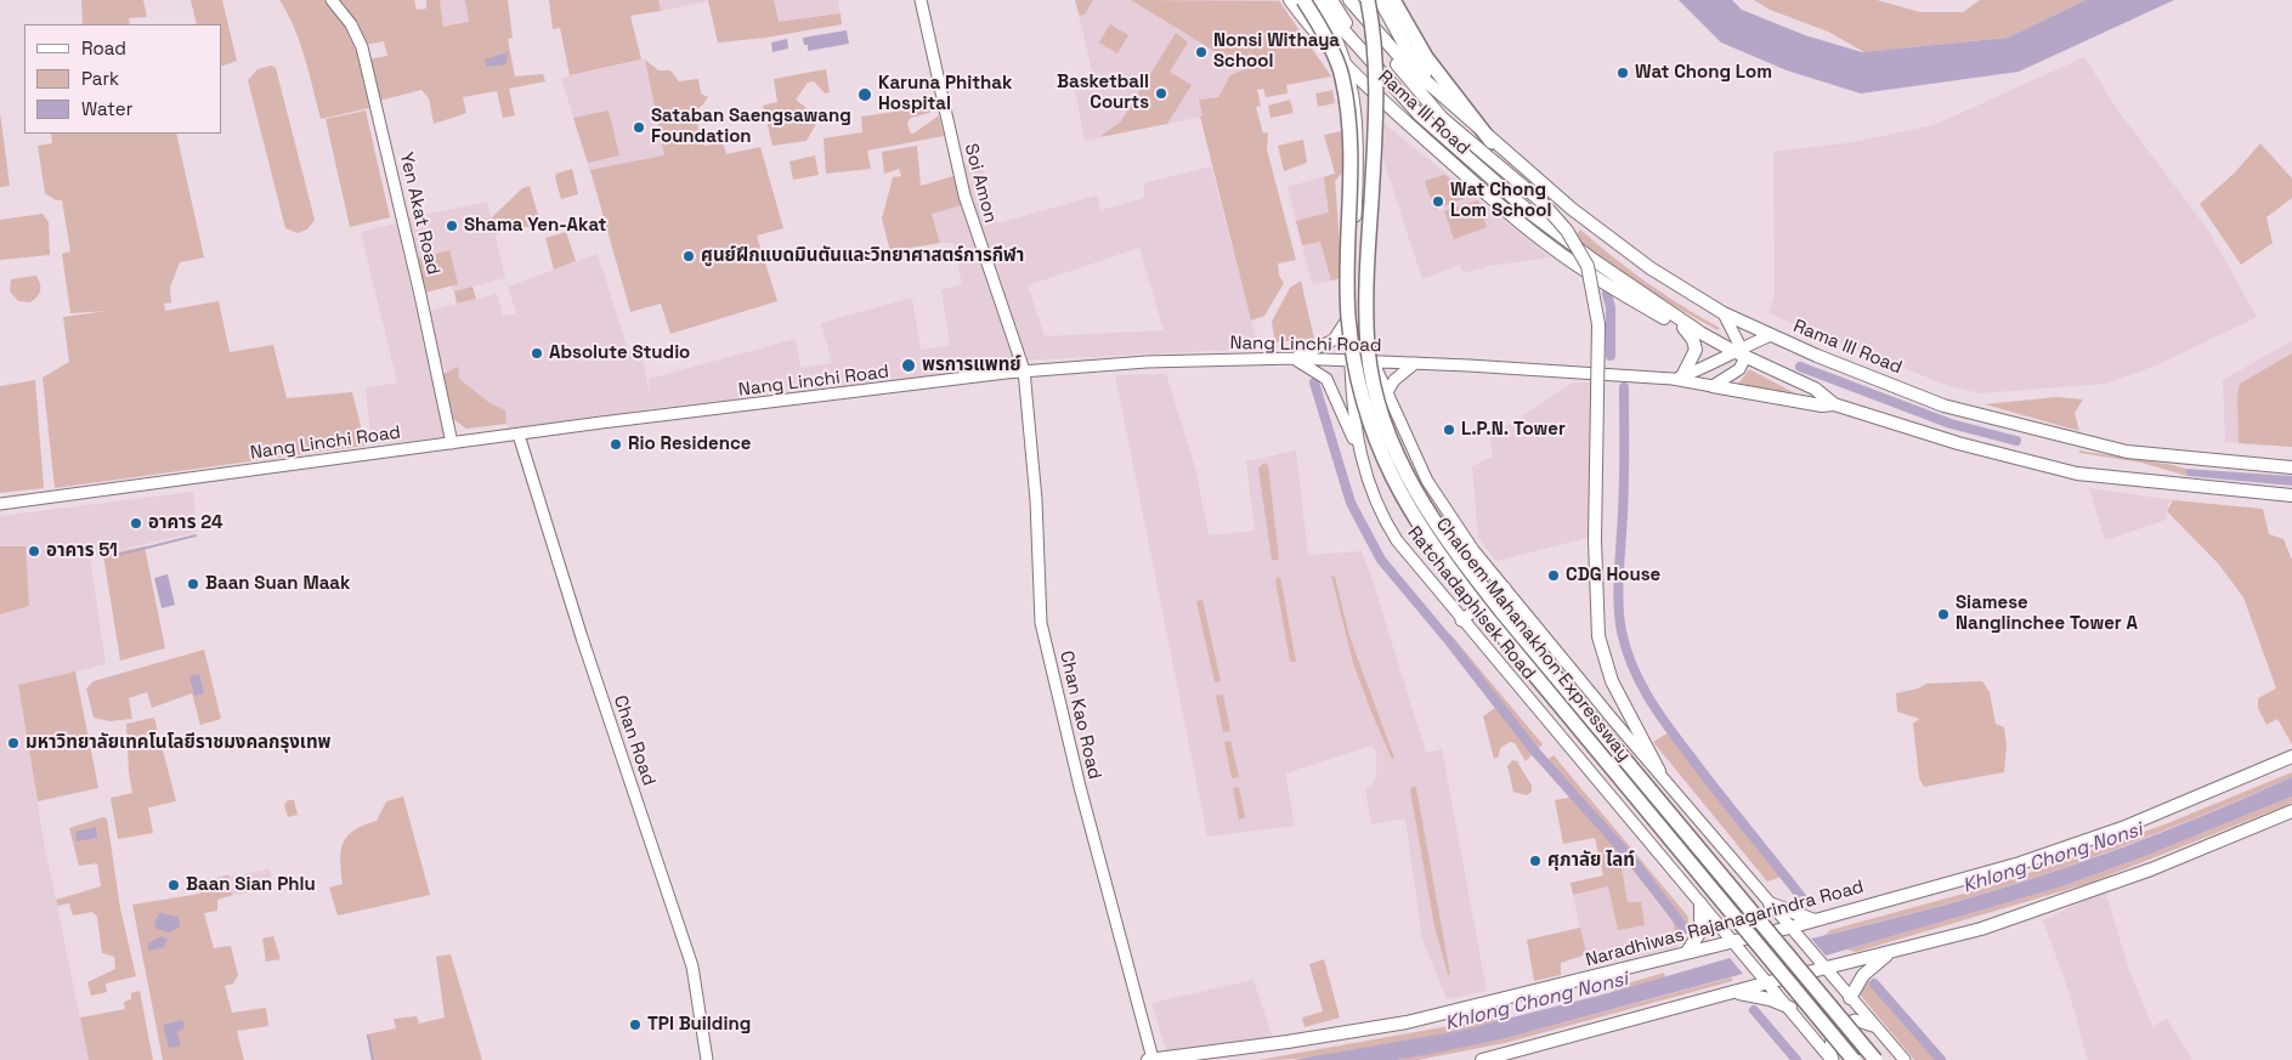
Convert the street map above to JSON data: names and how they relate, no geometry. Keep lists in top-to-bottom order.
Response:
{
  "streets": {
    "highway": ["Chaloem Mahanakhon Expressway"],
    "main road": [
      "Rama III Road",
      "Soi Amon",
      "Yen Akat Road",
      "Nang Linchi Road",
      "Ratchadaphisek Road",
      "Chan Kao Road",
      "Chan Road",
      "Naradhiwas Rajanagarindra Road"
    ]
  },
  "crossings": [
    ["Rama III Road", "Nang Linchi Road"],
    ["Rama III Road", "Ratchadaphisek Road"],
    ["Soi Amon", "Nang Linchi Road"],
    ["Soi Amon", "Chan Kao Road"],
    ["Yen Akat Road", "Nang Linchi Road"],
    ["Nang Linchi Road", "Ratchadaphisek Road"],
    ["Nang Linchi Road", "Chan Kao Road"],
    ["Nang Linchi Road", "Chan Road"],
    ["Ratchadaphisek Road", "Naradhiwas Rajanagarindra Road"],
    ["Chan Kao Road", "Naradhiwas Rajanagarindra Road"]
  ],
  "water": ["Khlong Chong Nonsi"],
  "places": [
    "Nonsi Withaya School",
    "Wat Chong Lom",
    "Basketball Courts",
    "Karuna Phithak Hospital",
    "Sataban Saengsawang Foundation",
    "Wat Chong Lom School",
    "Shama Yen-Akat",
    "ศูนย์ฝึกแบดมินตันและวิทยาศาสตร์การกีฬา",
    "Absolute Studio",
    "พรการแพทย์",
    "L.P.N. Tower",
    "Rio Residence",
    "อาคาร 24",
    "อาคาร 51",
    "CDG House",
    "Baan Suan Maak",
    "Siamese Nanglinchee Tower A",
    "มหาวิทยาลัยเทคโนโลยีราชมงคลกรุงเทพ",
    "ศุภาลัย ไลท์",
    "Baan Sian Phlu",
    "TPI Building"
  ],
  "legend": ["Road", "Park", "Water"]
}
